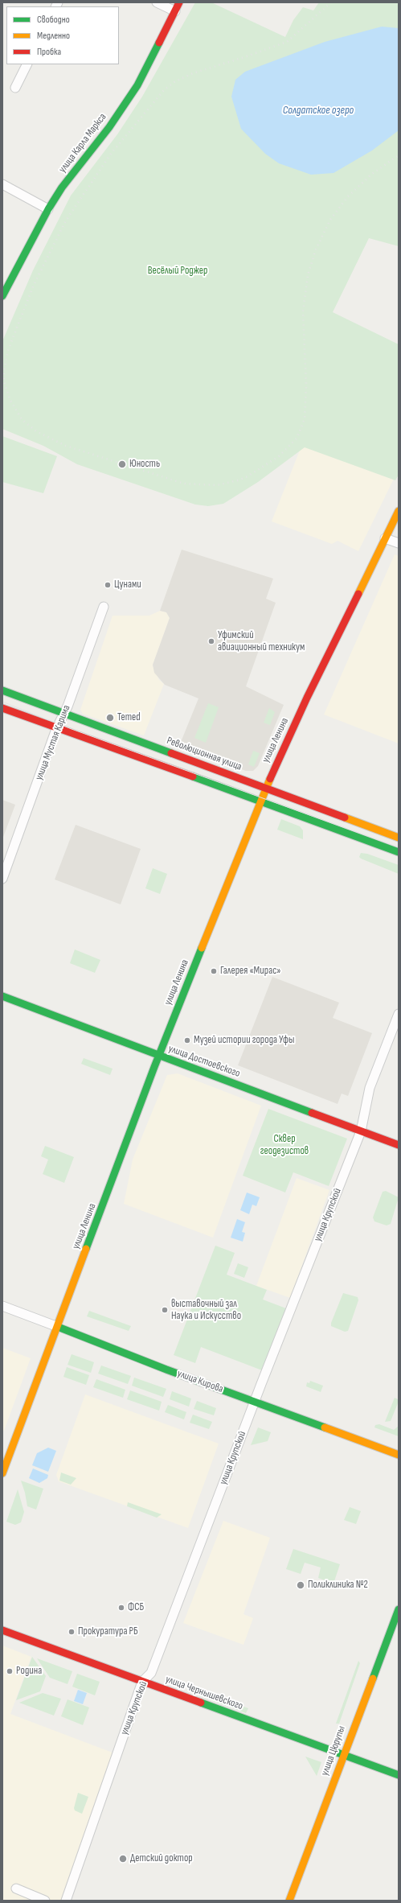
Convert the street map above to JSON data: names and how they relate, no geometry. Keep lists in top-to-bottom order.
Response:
{
  "streets": {
    "main road": [
      "улица Карла Маркса",
      "улица Ленина",
      "Революционная улица",
      "улица Достоевского",
      "улица Кирова",
      "улица Чернышевского",
      "улица Цюрупы"
    ],
    "street": ["улица Мустая Карима", "улица Крупской"]
  },
  "crossings": [
    ["улица Ленина", "Революционная улица"],
    ["улица Ленина", "улица Достоевского"],
    ["улица Ленина", "улица Кирова"],
    ["улица Мустая Карима", "Революционная улица"],
    ["улица Достоевского", "улица Крупской"],
    ["улица Крупской", "улица Кирова"],
    ["улица Крупской", "улица Чернышевского"],
    ["улица Чернышевского", "улица Цюрупы"]
  ],
  "water": ["Солдатское озеро"],
  "parks": ["Весёлый Роджер", "Сквер геодезистов"],
  "places": [
    "Юность",
    "Цунами",
    "Уфимский авиационный техникум",
    "Temed",
    "Галерея «Мирас»",
    "Музей истории города Уфы",
    "выставочный зал Наука и Искусство",
    "Поликлиника №2",
    "ФСБ",
    "Прокуратура РБ",
    "Родина",
    "Детский доктор"
  ],
  "legend": ["Свободно", "Медленно", "Пробка"]
}
